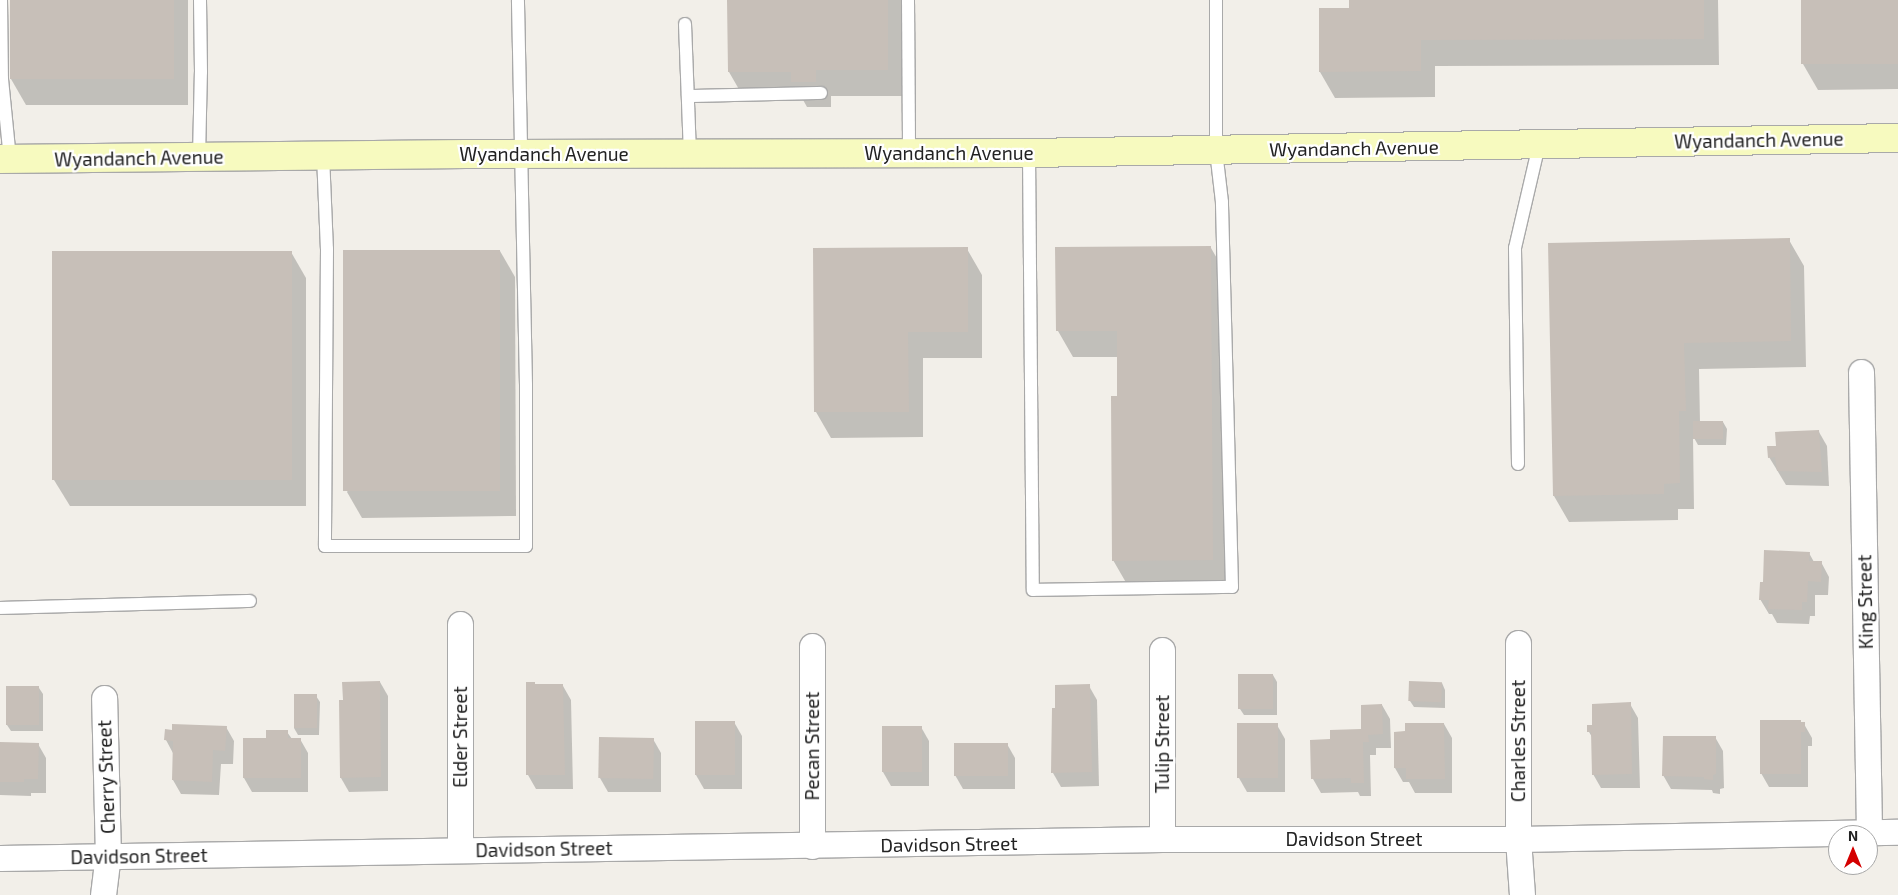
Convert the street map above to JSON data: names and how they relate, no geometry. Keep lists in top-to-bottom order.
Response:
{
  "streets": {
    "street": [
      "Wyandanch Avenue",
      "King Street",
      "Elder Street",
      "Charles Street",
      "Tulip Street",
      "Pecan Street",
      "Cherry Street",
      "Davidson Street"
    ]
  },
  "crossings": [
    ["Elder Street", "Davidson Street"],
    ["Charles Street", "Davidson Street"],
    ["Tulip Street", "Davidson Street"],
    ["Pecan Street", "Davidson Street"],
    ["Cherry Street", "Davidson Street"]
  ],
  "north": "top"
}
